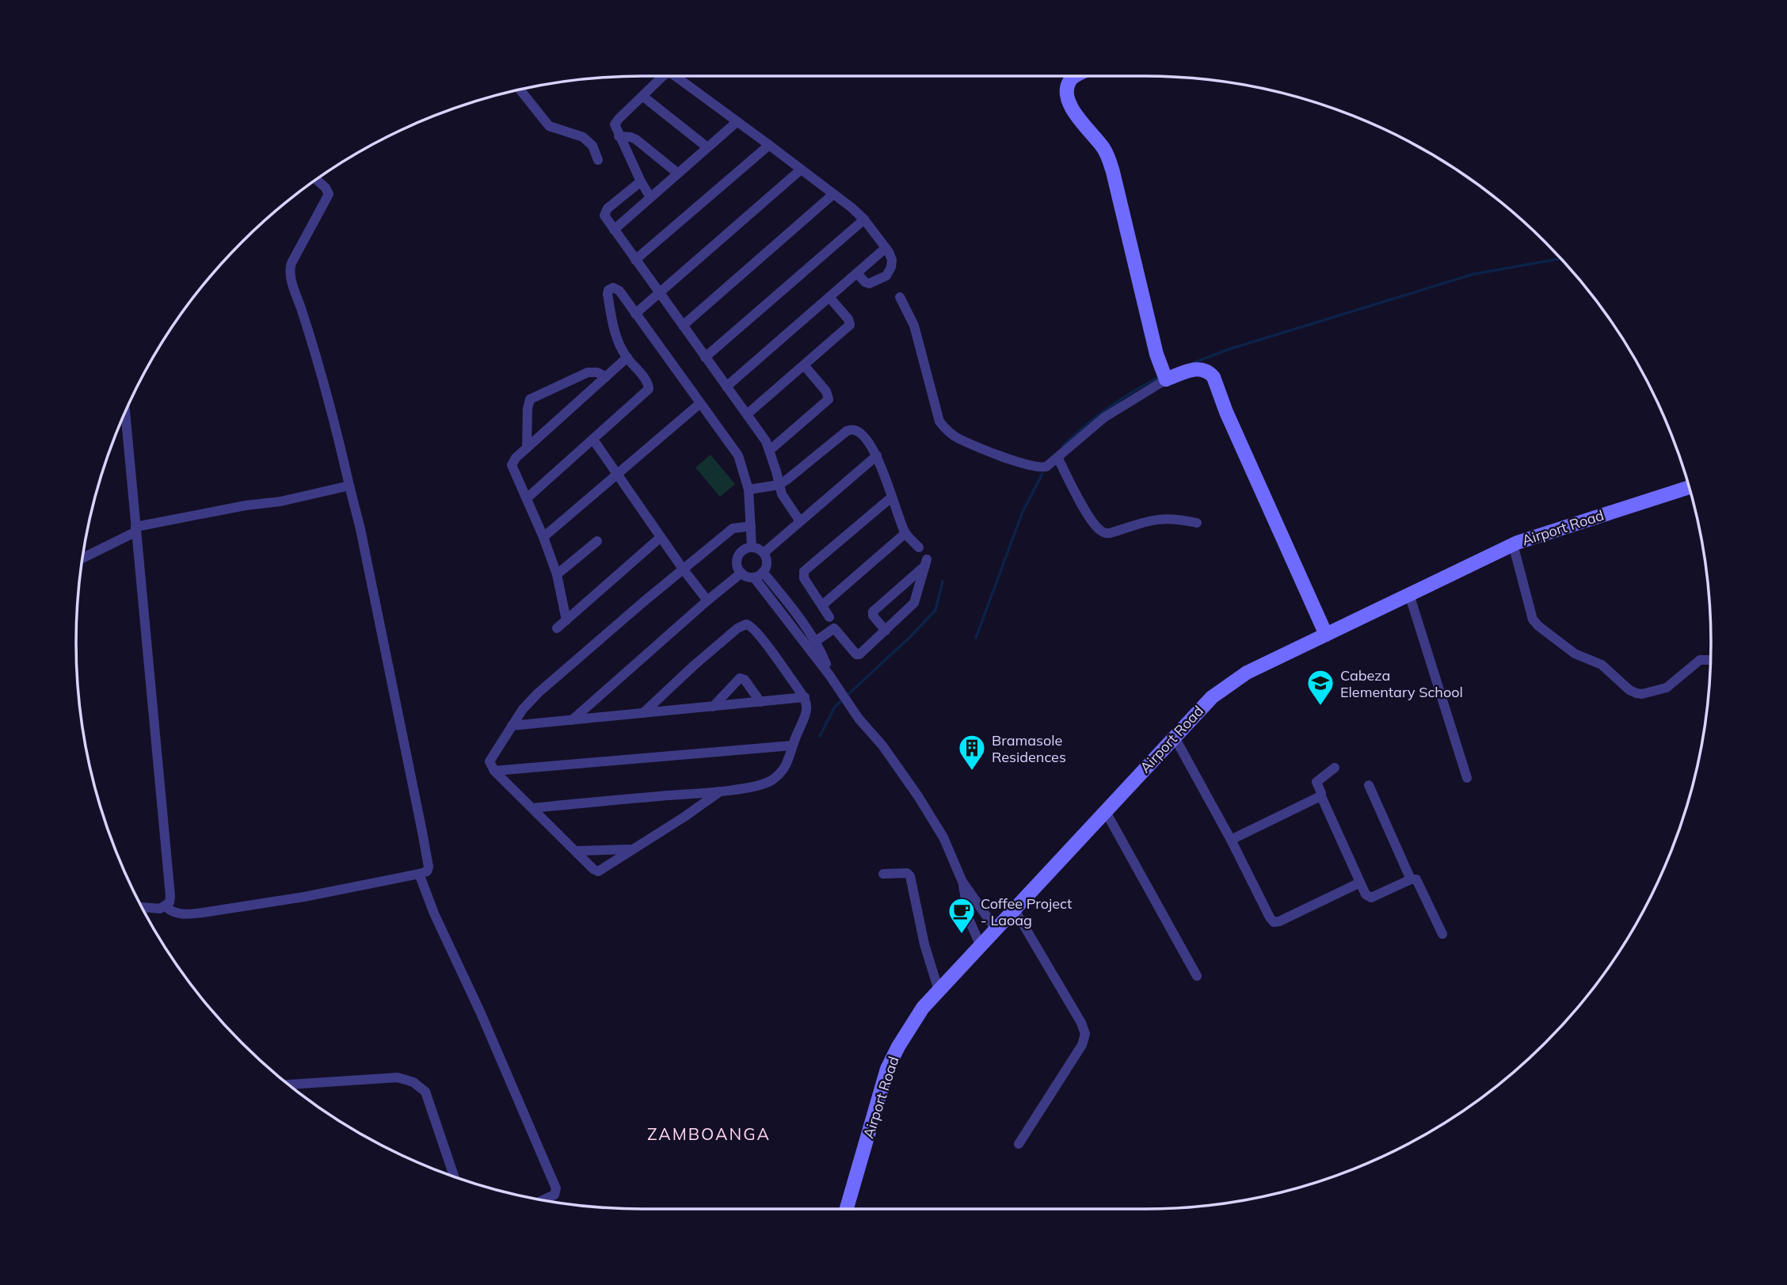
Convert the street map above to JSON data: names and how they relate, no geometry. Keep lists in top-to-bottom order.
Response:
{
  "streets": {
    "main road": ["Airport Road"]
  },
  "districts": ["ZAMBOANGA"],
  "places": {
    "school or university": ["Cabeza Elementary School"],
    "building": ["Bramasole Residences"],
    "cafe": ["Coffee Project - Laoag"]
  }
}
